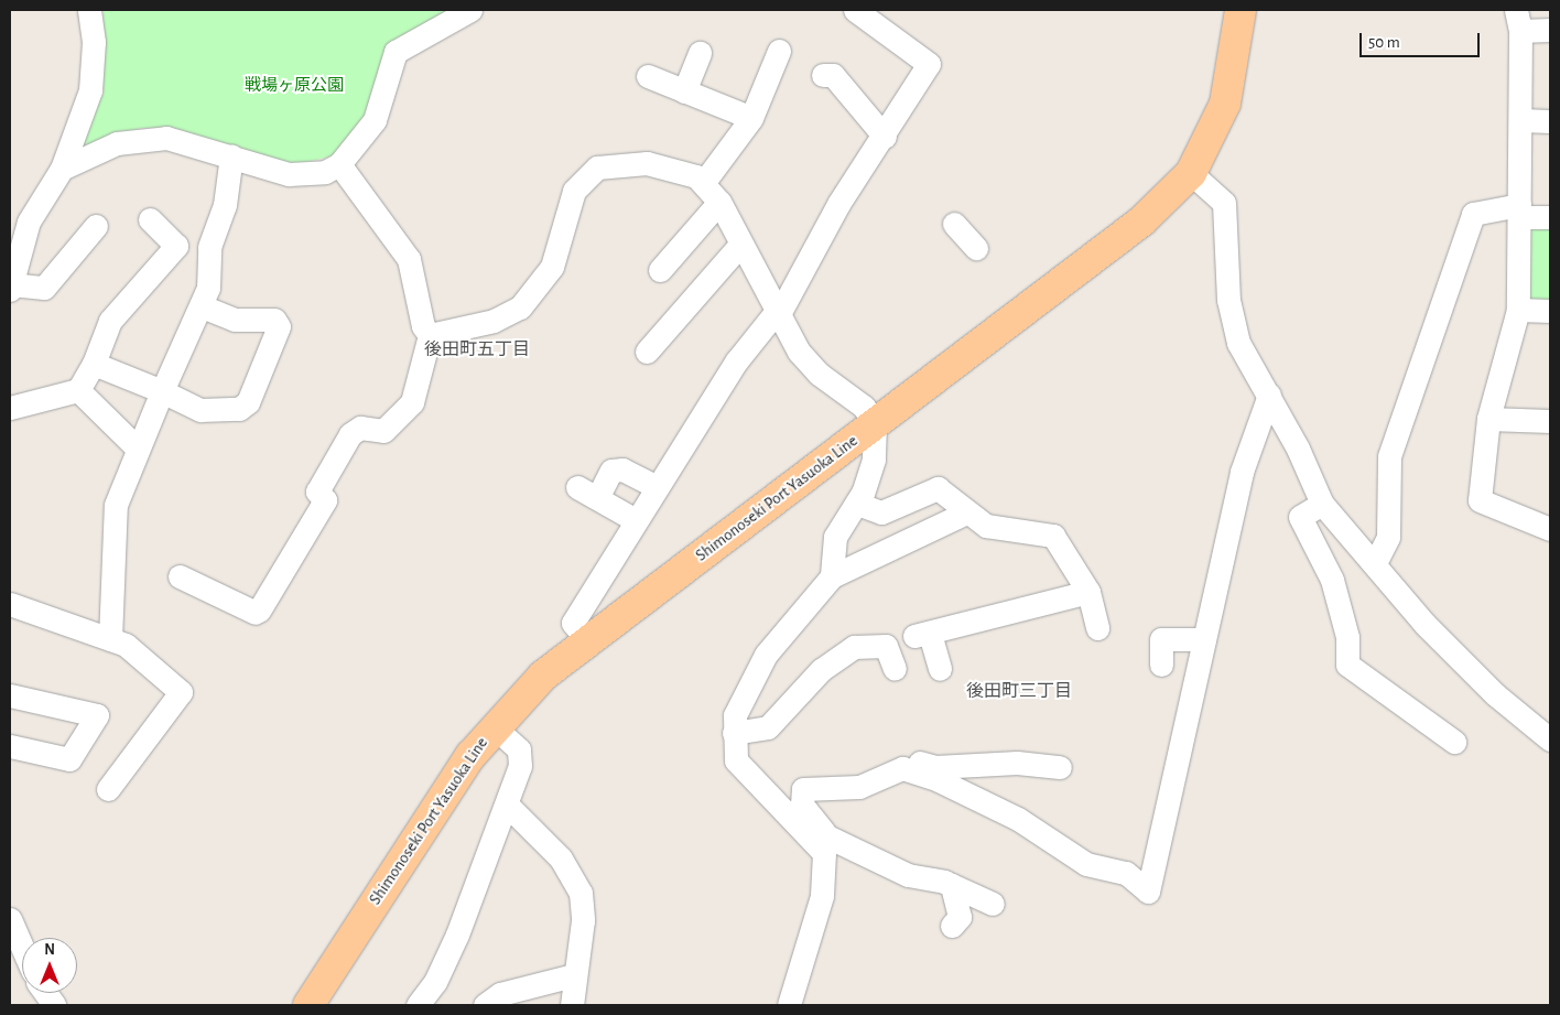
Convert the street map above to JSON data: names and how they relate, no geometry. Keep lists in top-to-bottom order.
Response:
{
  "streets": {
    "main road": ["Shimonoseki Port Yasuoka Line"]
  },
  "districts": ["後田町五丁目", "後田町三丁目"],
  "parks": ["戦場ヶ原公園"],
  "scale_bar": "50 m",
  "north": "top"
}
